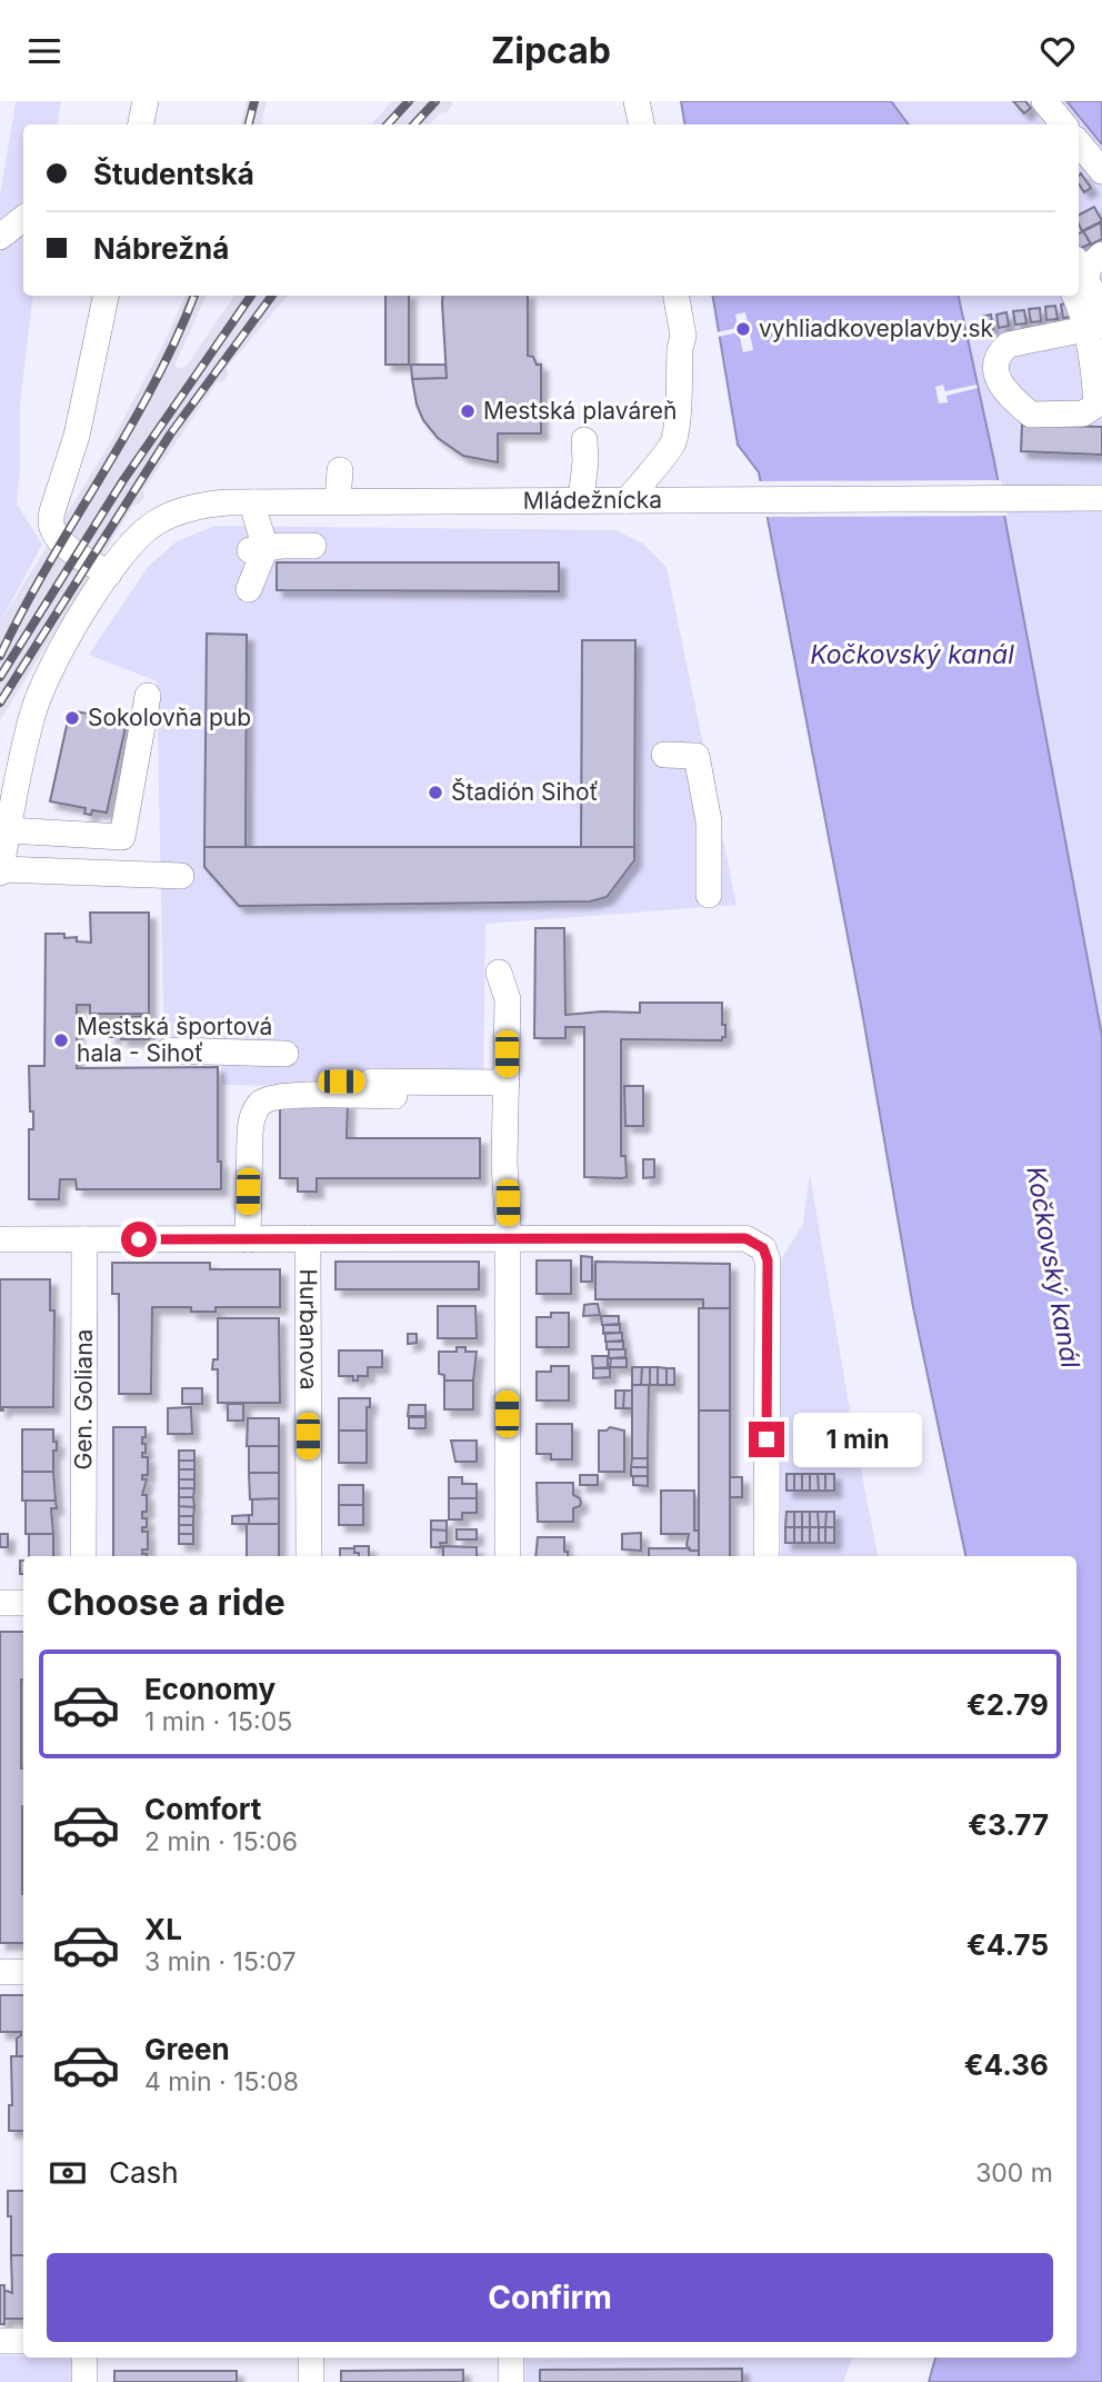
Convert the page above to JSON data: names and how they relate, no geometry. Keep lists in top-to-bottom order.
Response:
{
  "streets": {
    "street": ["Mládežnícka", "Hurbanova", "Gen. Goliana"]
  },
  "water": ["Kočkovský kanál"],
  "places": [
    "vyhliadkoveplavby.sk",
    "Mestská plaváreň",
    "Sokolovňa pub",
    "Štadión Sihoť",
    "Mestská športová hala - Sihoť"
  ],
  "page": {
    "header": "Zipcab",
    "banner": ["Študentská", "Nábrežná"],
    "bubble": "1 min",
    "heading": "Choose a ride",
    "list": [
      {
        "name": "Economy",
        "note": "1 min · 15:05",
        "value": "€2.79"
      },
      {
        "name": "Comfort",
        "note": "2 min · 15:06",
        "value": "€3.77"
      },
      {
        "name": "XL",
        "note": "3 min · 15:07",
        "value": "€4.75"
      },
      {
        "name": "Green",
        "note": "4 min · 15:08",
        "value": "€4.36"
      }
    ],
    "pay": ["Cash", "300 m"],
    "buttons": "Confirm"
  }
}
